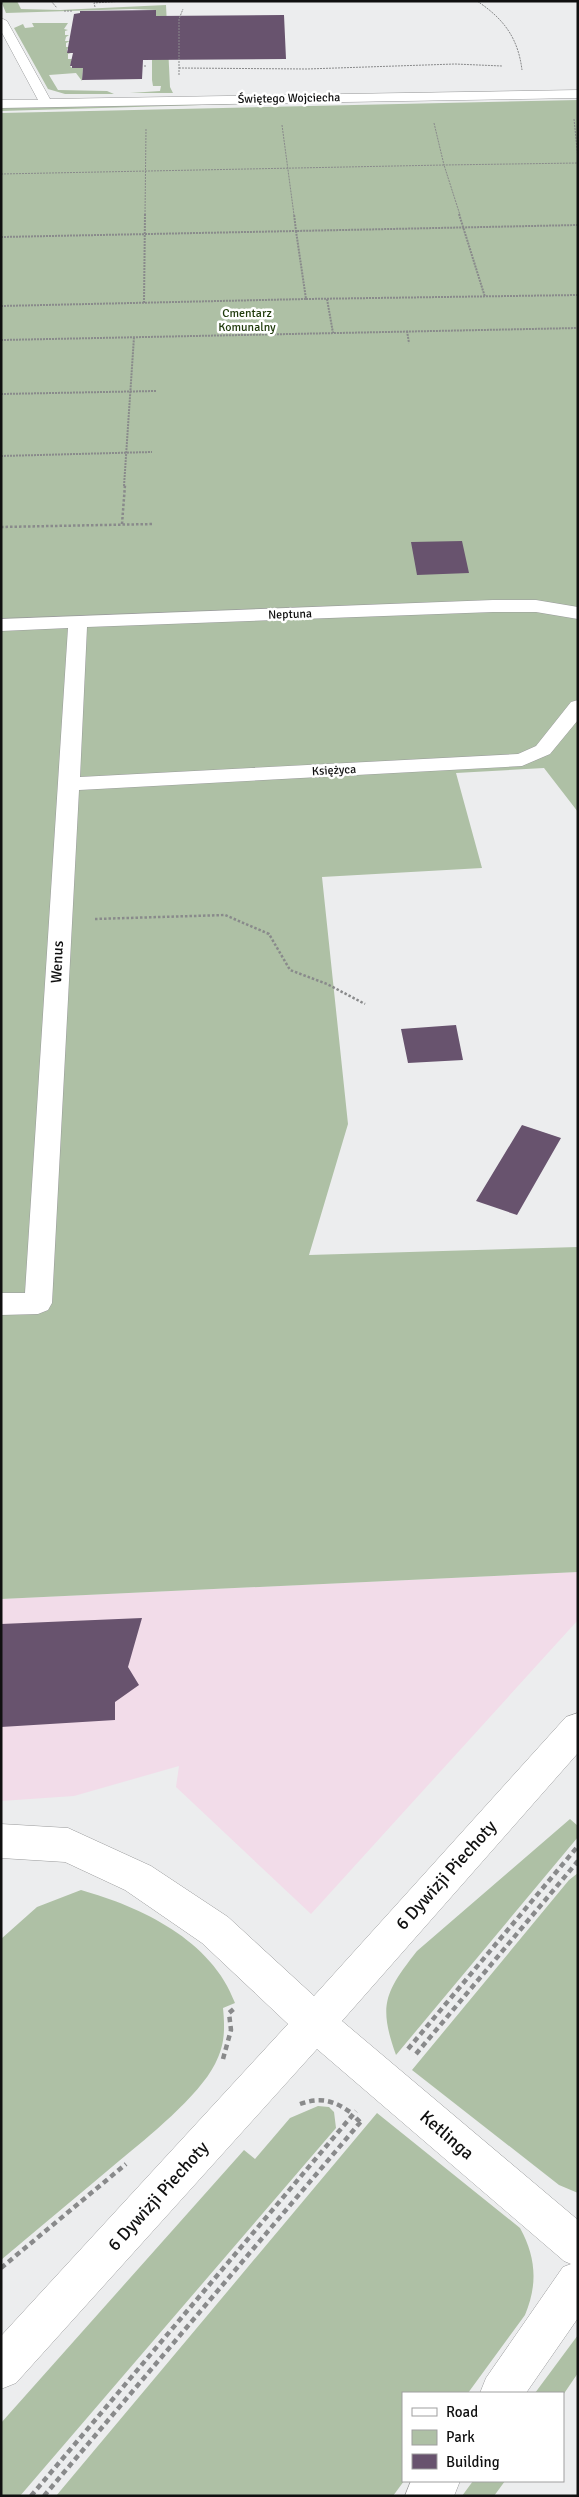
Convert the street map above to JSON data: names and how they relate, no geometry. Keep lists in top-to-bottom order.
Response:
{
  "streets": {
    "street": [
      "Świętego Wojciecha",
      "Neptuna",
      "Księżyca",
      "Wenus",
      "6 Dywizji Piechoty",
      "Ketlinga"
    ]
  },
  "crossings": [
    ["Neptuna", "Wenus"],
    ["Księżyca", "Wenus"],
    ["6 Dywizji Piechoty", "Ketlinga"]
  ],
  "parks": ["Cmentarz Komunalny"],
  "legend": ["Road", "Park", "Building"]
}
